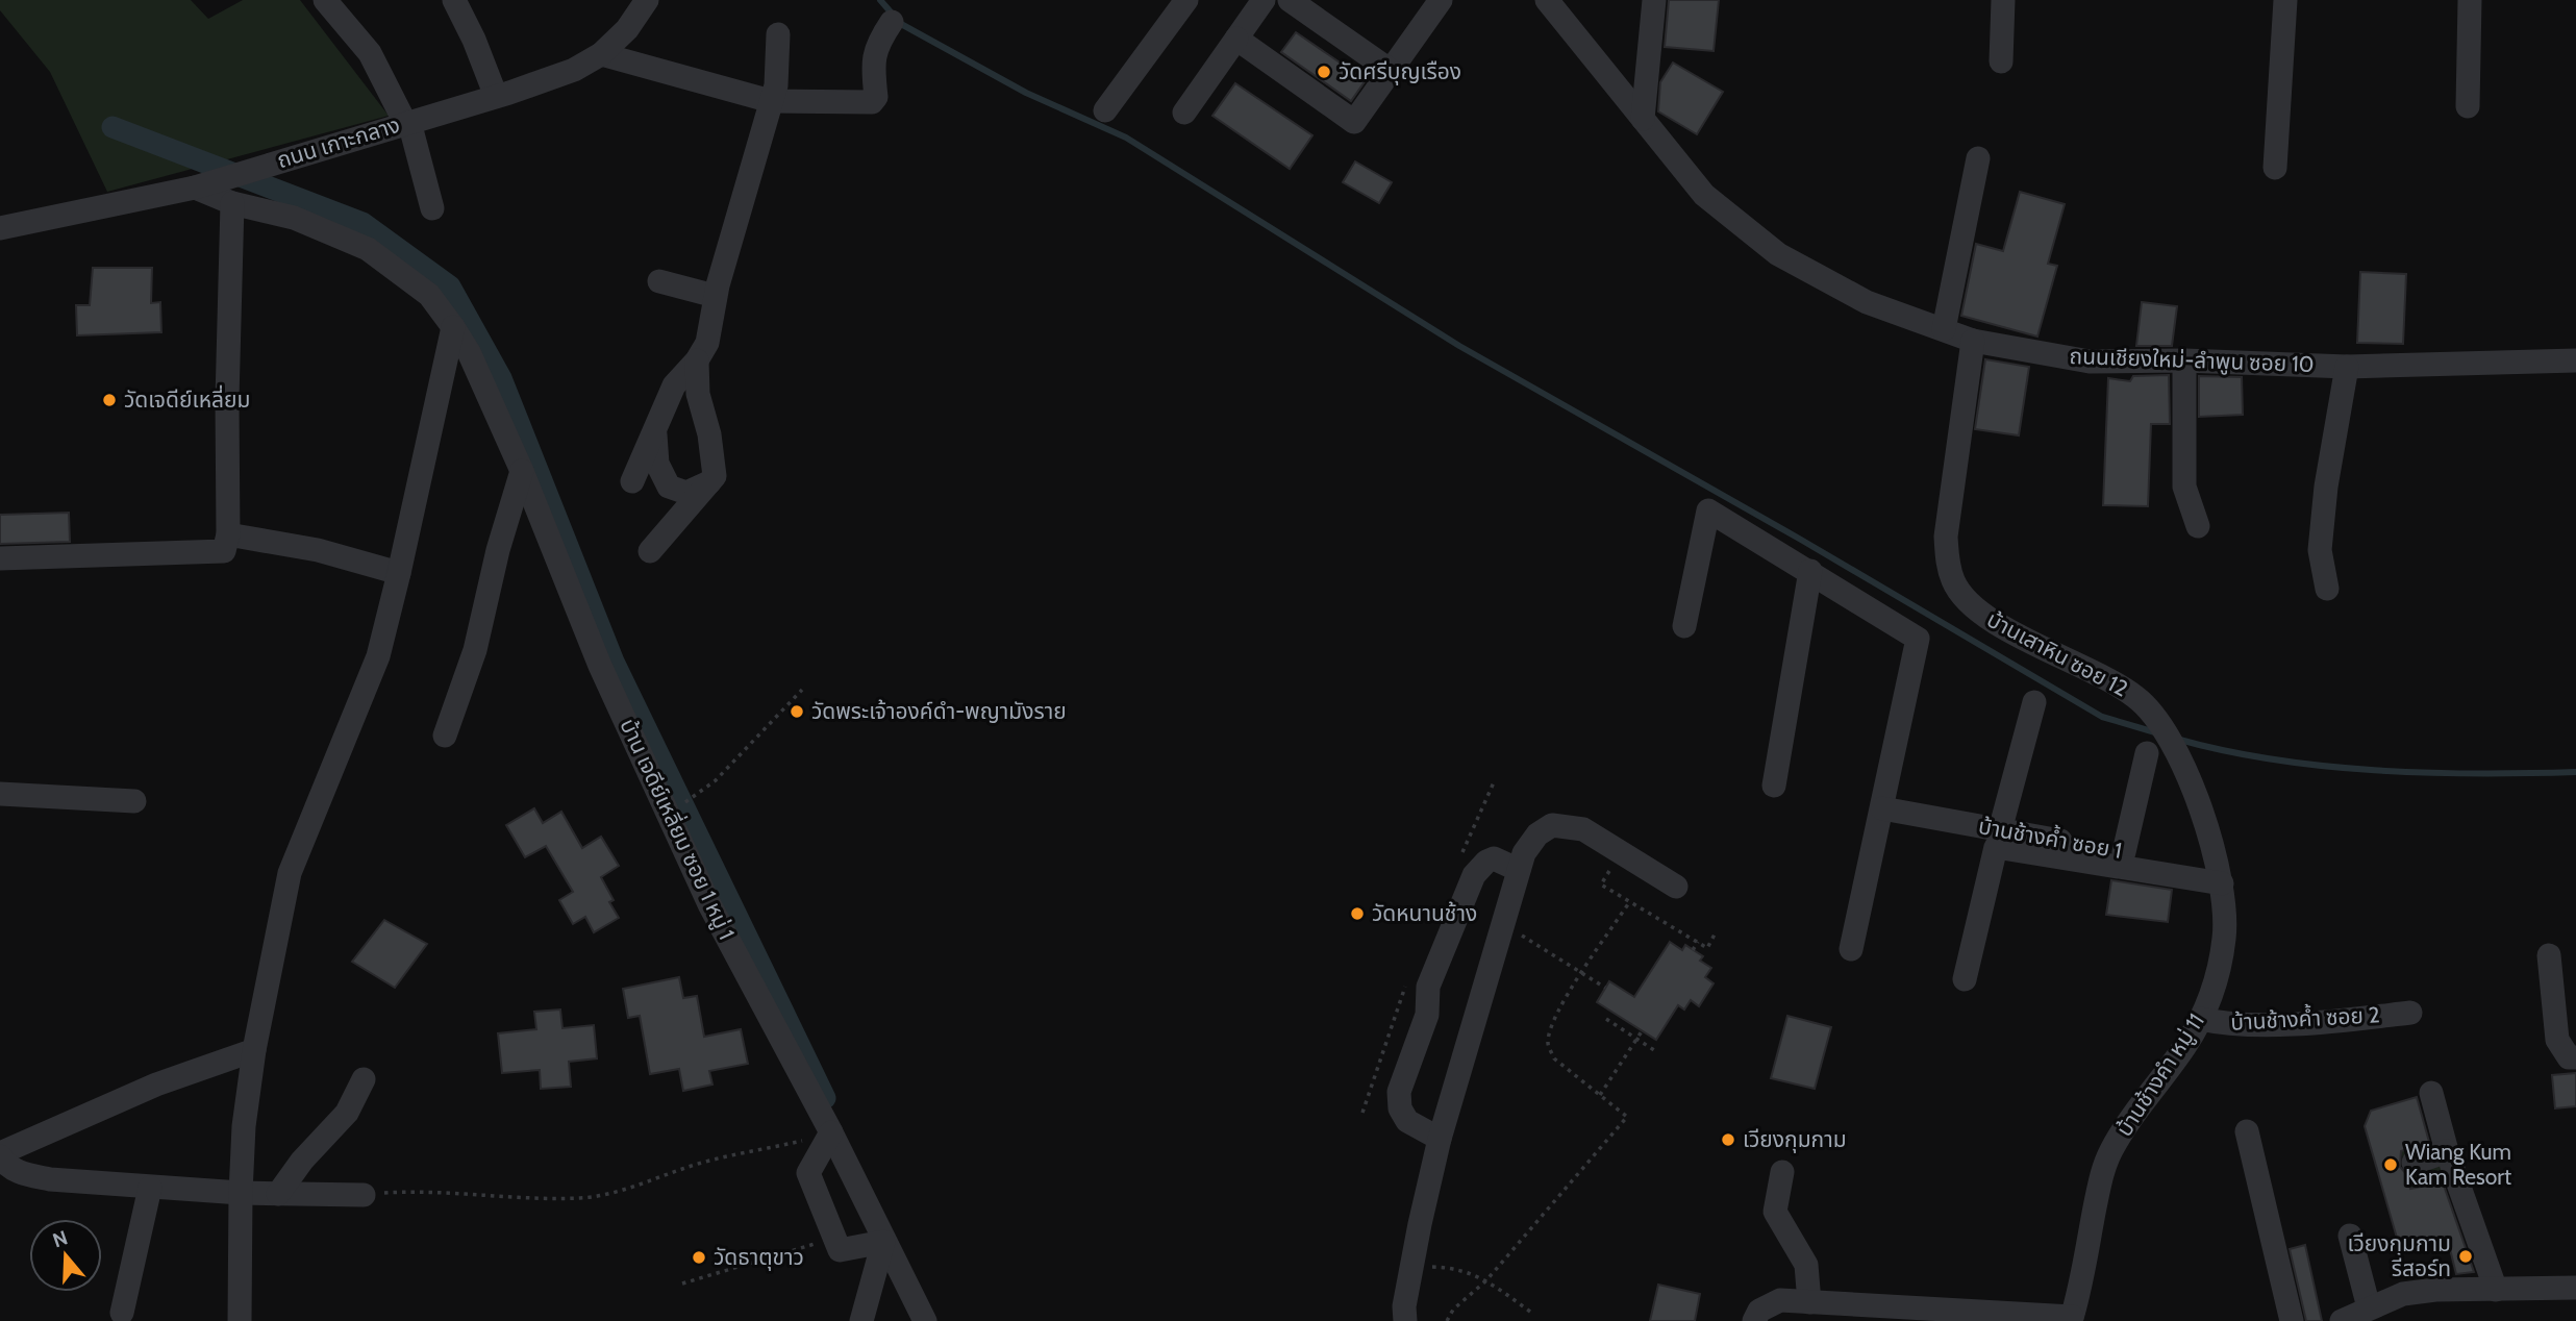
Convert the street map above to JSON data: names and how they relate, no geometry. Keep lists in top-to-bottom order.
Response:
{
  "streets": {
    "street": [
      "ถนน เกาะกลาง",
      "ถนนเชียงใหม่-ลำพูน ซอย 10",
      "บ้านเสาหิน ซอย 12",
      "บ้าน เจดีย์เหลี่ยม ซอย 1 หมู่ 1",
      "บ้านช้างค้ำ ซอย 1",
      "บ้านช้างค้ำ ซอย 2",
      "บ้านช้างคำ หมู่ 11"
    ]
  },
  "crossings": [
    ["ถนน เกาะกลาง", "บ้าน เจดีย์เหลี่ยม ซอย 1 หมู่ 1"],
    ["ถนนเชียงใหม่-ลำพูน ซอย 10", "บ้านเสาหิน ซอย 12"],
    ["บ้านเสาหิน ซอย 12", "บ้านช้างคำ หมู่ 11"],
    ["บ้านช้างค้ำ ซอย 1", "บ้านช้างคำ หมู่ 11"],
    ["บ้านช้างค้ำ ซอย 2", "บ้านช้างคำ หมู่ 11"]
  ],
  "places": [
    "วัดศรีบุญเรือง",
    "วัดเจดีย์เหลี่ยม",
    "วัดพระเจ้าองค์ดำ-พญามังราย",
    "วัดหนานช้าง",
    "เวียงกุมกาม",
    "Wiang Kum Kam Resort",
    "เวียงกุมกาม รีสอร์ท",
    "วัดธาตุขาว"
  ],
  "north": "top"
}
